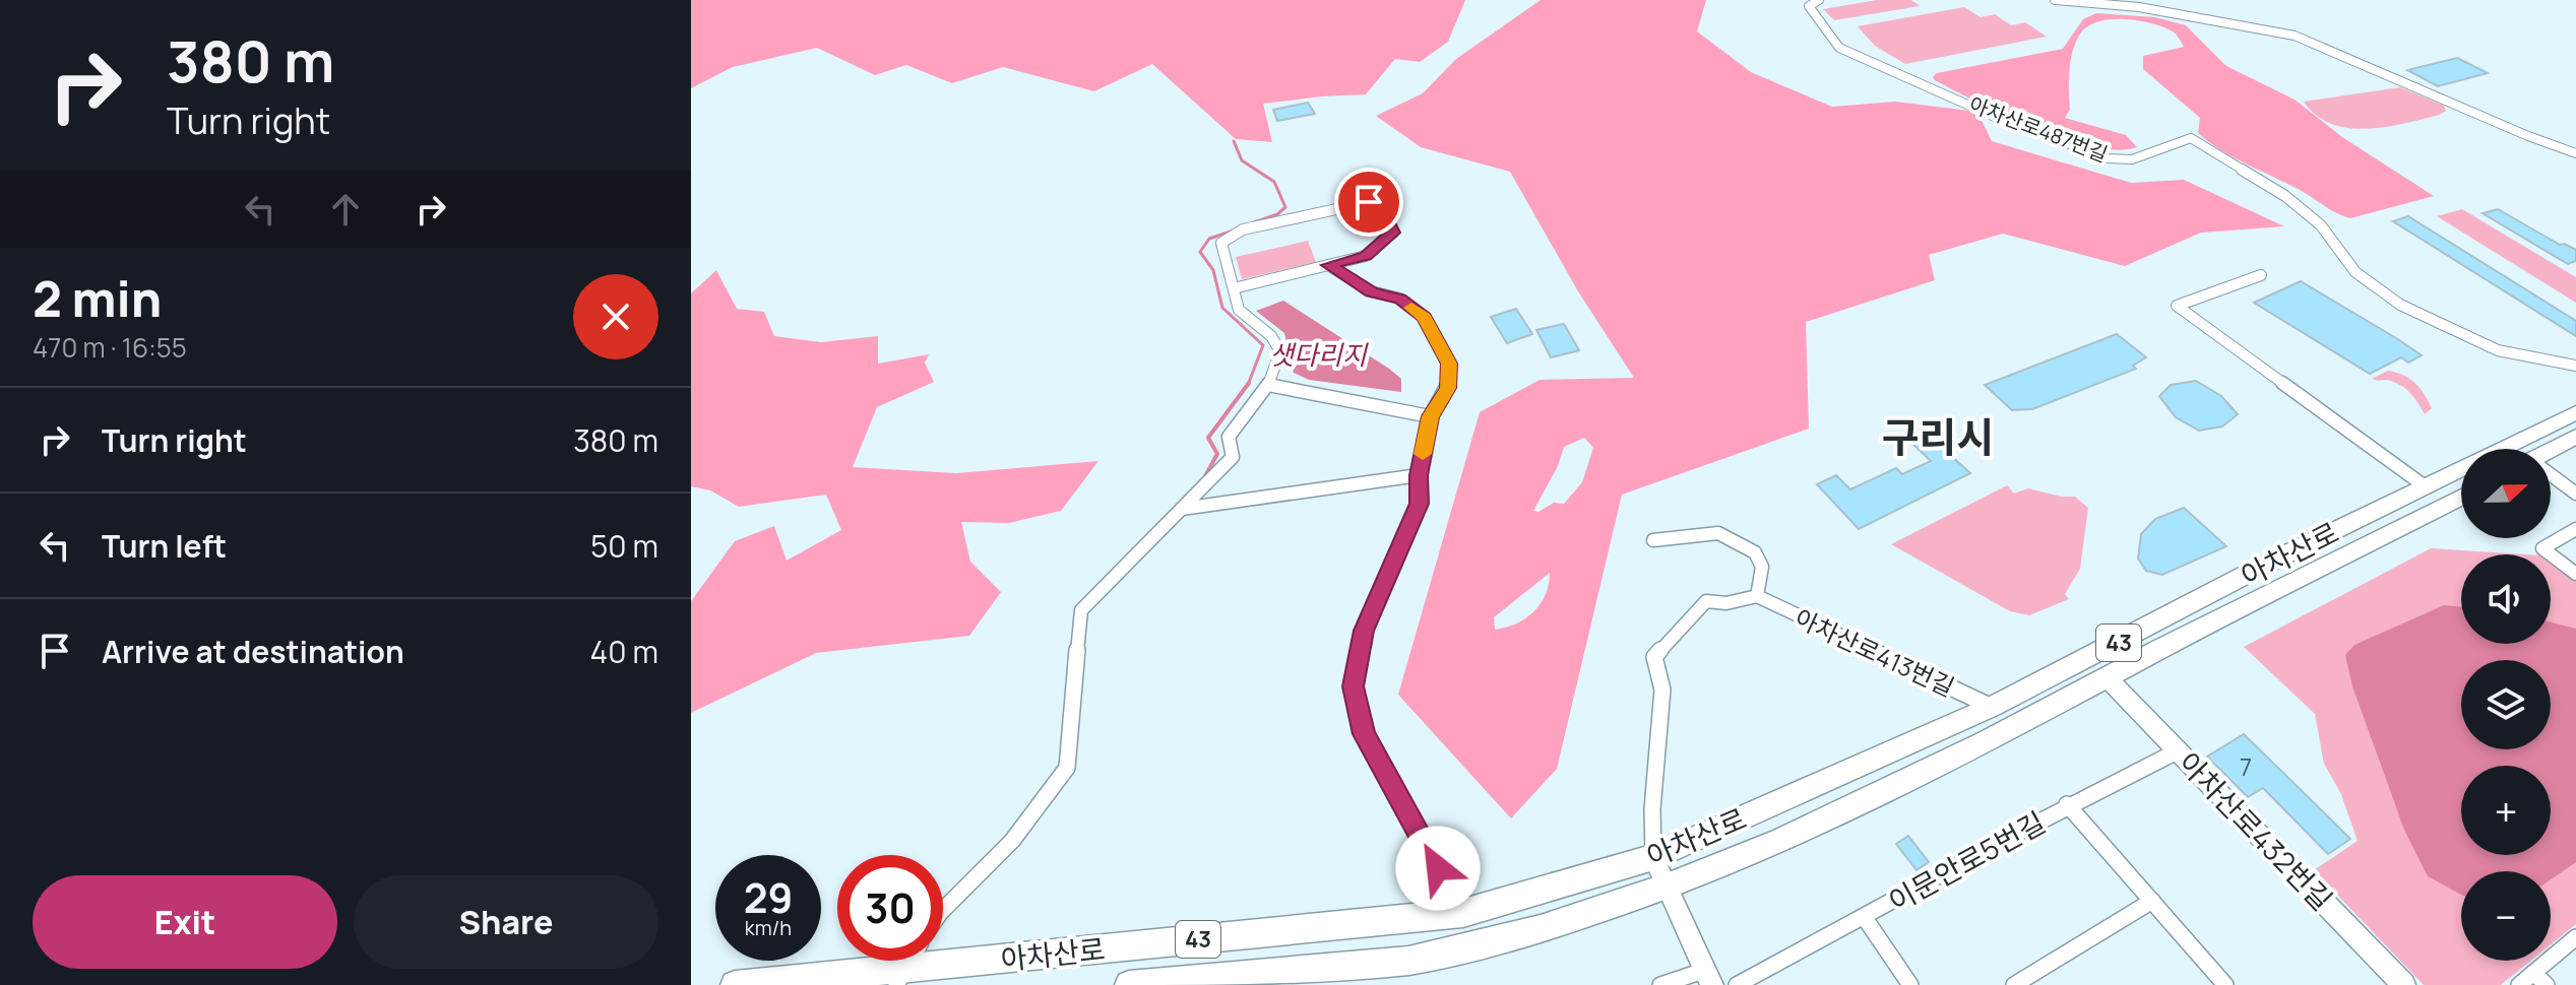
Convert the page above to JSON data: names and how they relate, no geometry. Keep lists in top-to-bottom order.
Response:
{
  "streets": {
    "main road": ["아차산로", "43"],
    "street": [
      "아차산로487번길",
      "아차산로413번길",
      "아차산로432번길",
      "이문안로5번길"
    ]
  },
  "crossings": [
    ["아차산로", "아차산로413번길"],
    ["아차산로", "아차산로432번길"],
    ["아차산로432번길", "이문안로5번길"]
  ],
  "districts": ["구리시"],
  "water": ["샛다리지"],
  "house_numbers": ["7"],
  "north": "right",
  "page": {
    "turn": ["380 m", "Turn right"],
    "heading": ["2 min", "470 m · 16:55"],
    "list": [
      {
        "name": "Turn right",
        "value": "380 m"
      },
      {
        "name": "Turn left",
        "value": "50 m"
      },
      {
        "name": "Arrive at destination",
        "value": "40 m"
      }
    ],
    "map_buttons": ["+", "−"],
    "speed": "29 km/h",
    "limit": "30",
    "buttons": ["Exit", "Share"]
  }
}
